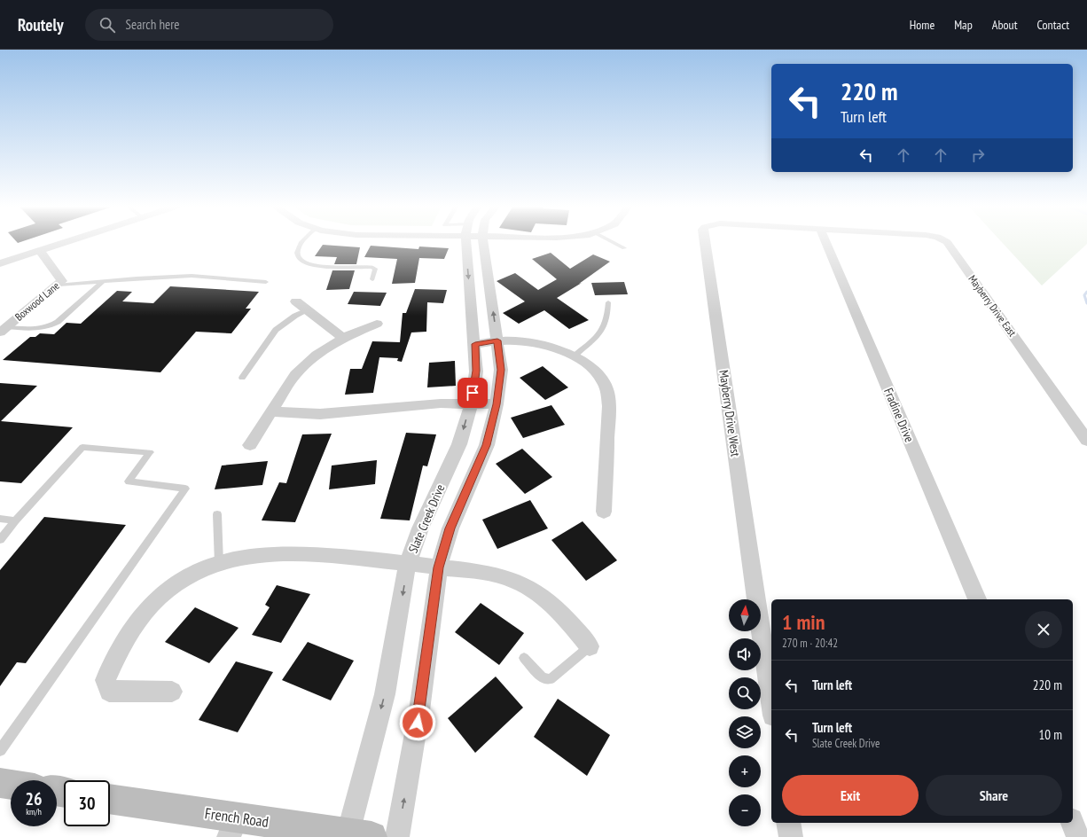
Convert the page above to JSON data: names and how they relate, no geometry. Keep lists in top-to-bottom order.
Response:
{
  "streets": {
    "main road": ["French Road"],
    "street": [
      "Boxwood Lane",
      "Mayberry Drive East",
      "Mayberry Drive West",
      "Fradine Drive",
      "Slate Creek Drive"
    ]
  },
  "crossings": [
    ["Slate Creek Drive", "French Road"]
  ],
  "north": "top",
  "page": {
    "header": "Routely",
    "search": "Search here",
    "nav": [
      "Home",
      "Map",
      "About",
      "Contact"
    ],
    "turn": ["220 m", "Turn left"],
    "map_buttons": ["+", "−"],
    "heading": ["1 min", "270 m · 20:42"],
    "list": [
      {
        "name": "Turn left",
        "value": "220 m"
      },
      {
        "name": "Turn left",
        "note": "Slate Creek Drive",
        "value": "10 m"
      }
    ],
    "buttons": ["Exit", "Share"],
    "speed": "26 km/h",
    "limit": "30"
  }
}
